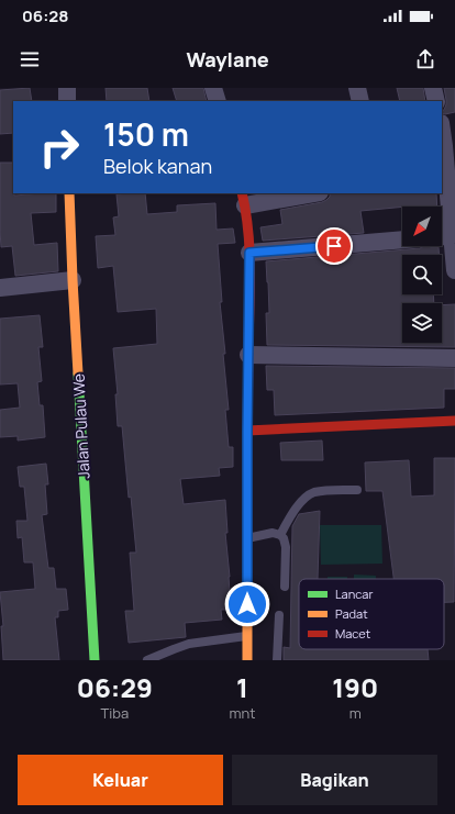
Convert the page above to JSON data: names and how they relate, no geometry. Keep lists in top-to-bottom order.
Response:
{
  "streets": {
    "street": ["Jalan Pulau We"]
  },
  "legend": ["Lancar", "Padat", "Macet"],
  "north": "bottom left",
  "page": {
    "status": "06:28",
    "header": "Waylane",
    "turn": ["150 m", "Belok kanan"],
    "eta": [
      "06:29",
      "Tiba",
      "1",
      "mnt",
      "190",
      "m"
    ],
    "buttons": ["Keluar", "Bagikan"]
  }
}
